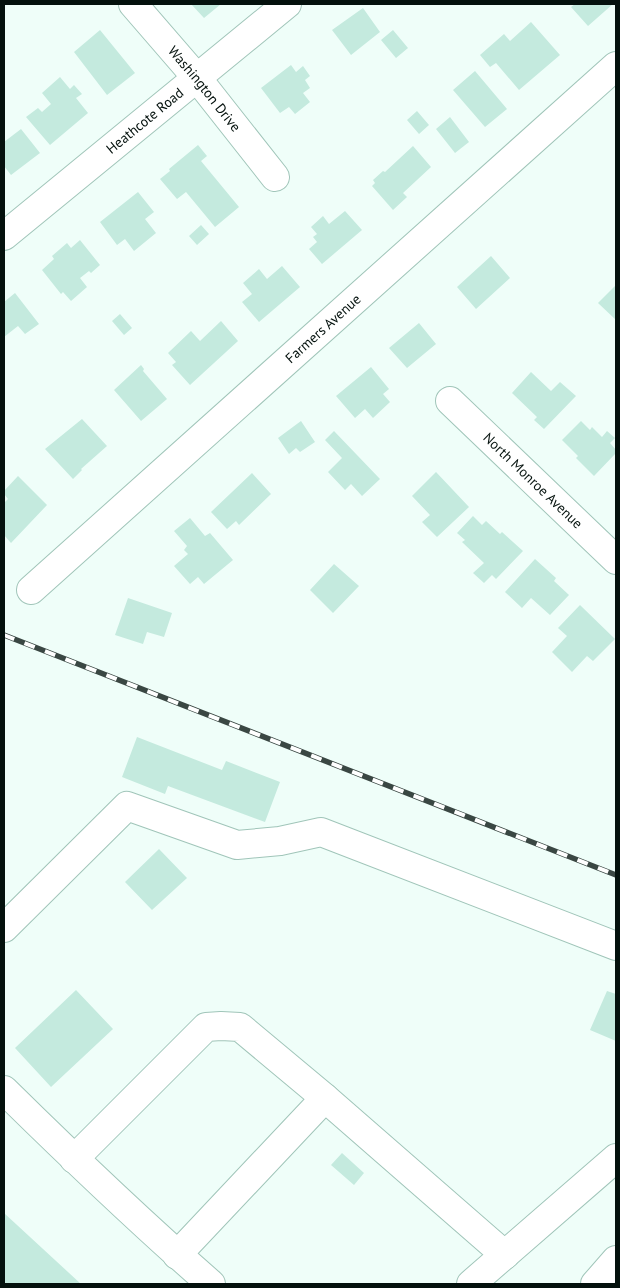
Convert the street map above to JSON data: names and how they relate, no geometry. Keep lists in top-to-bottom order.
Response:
{
  "streets": {
    "street": [
      "Washington Drive",
      "Heathcote Road",
      "Farmers Avenue",
      "North Monroe Avenue"
    ]
  },
  "crossings": [
    ["Washington Drive", "Heathcote Road"]
  ]
}
